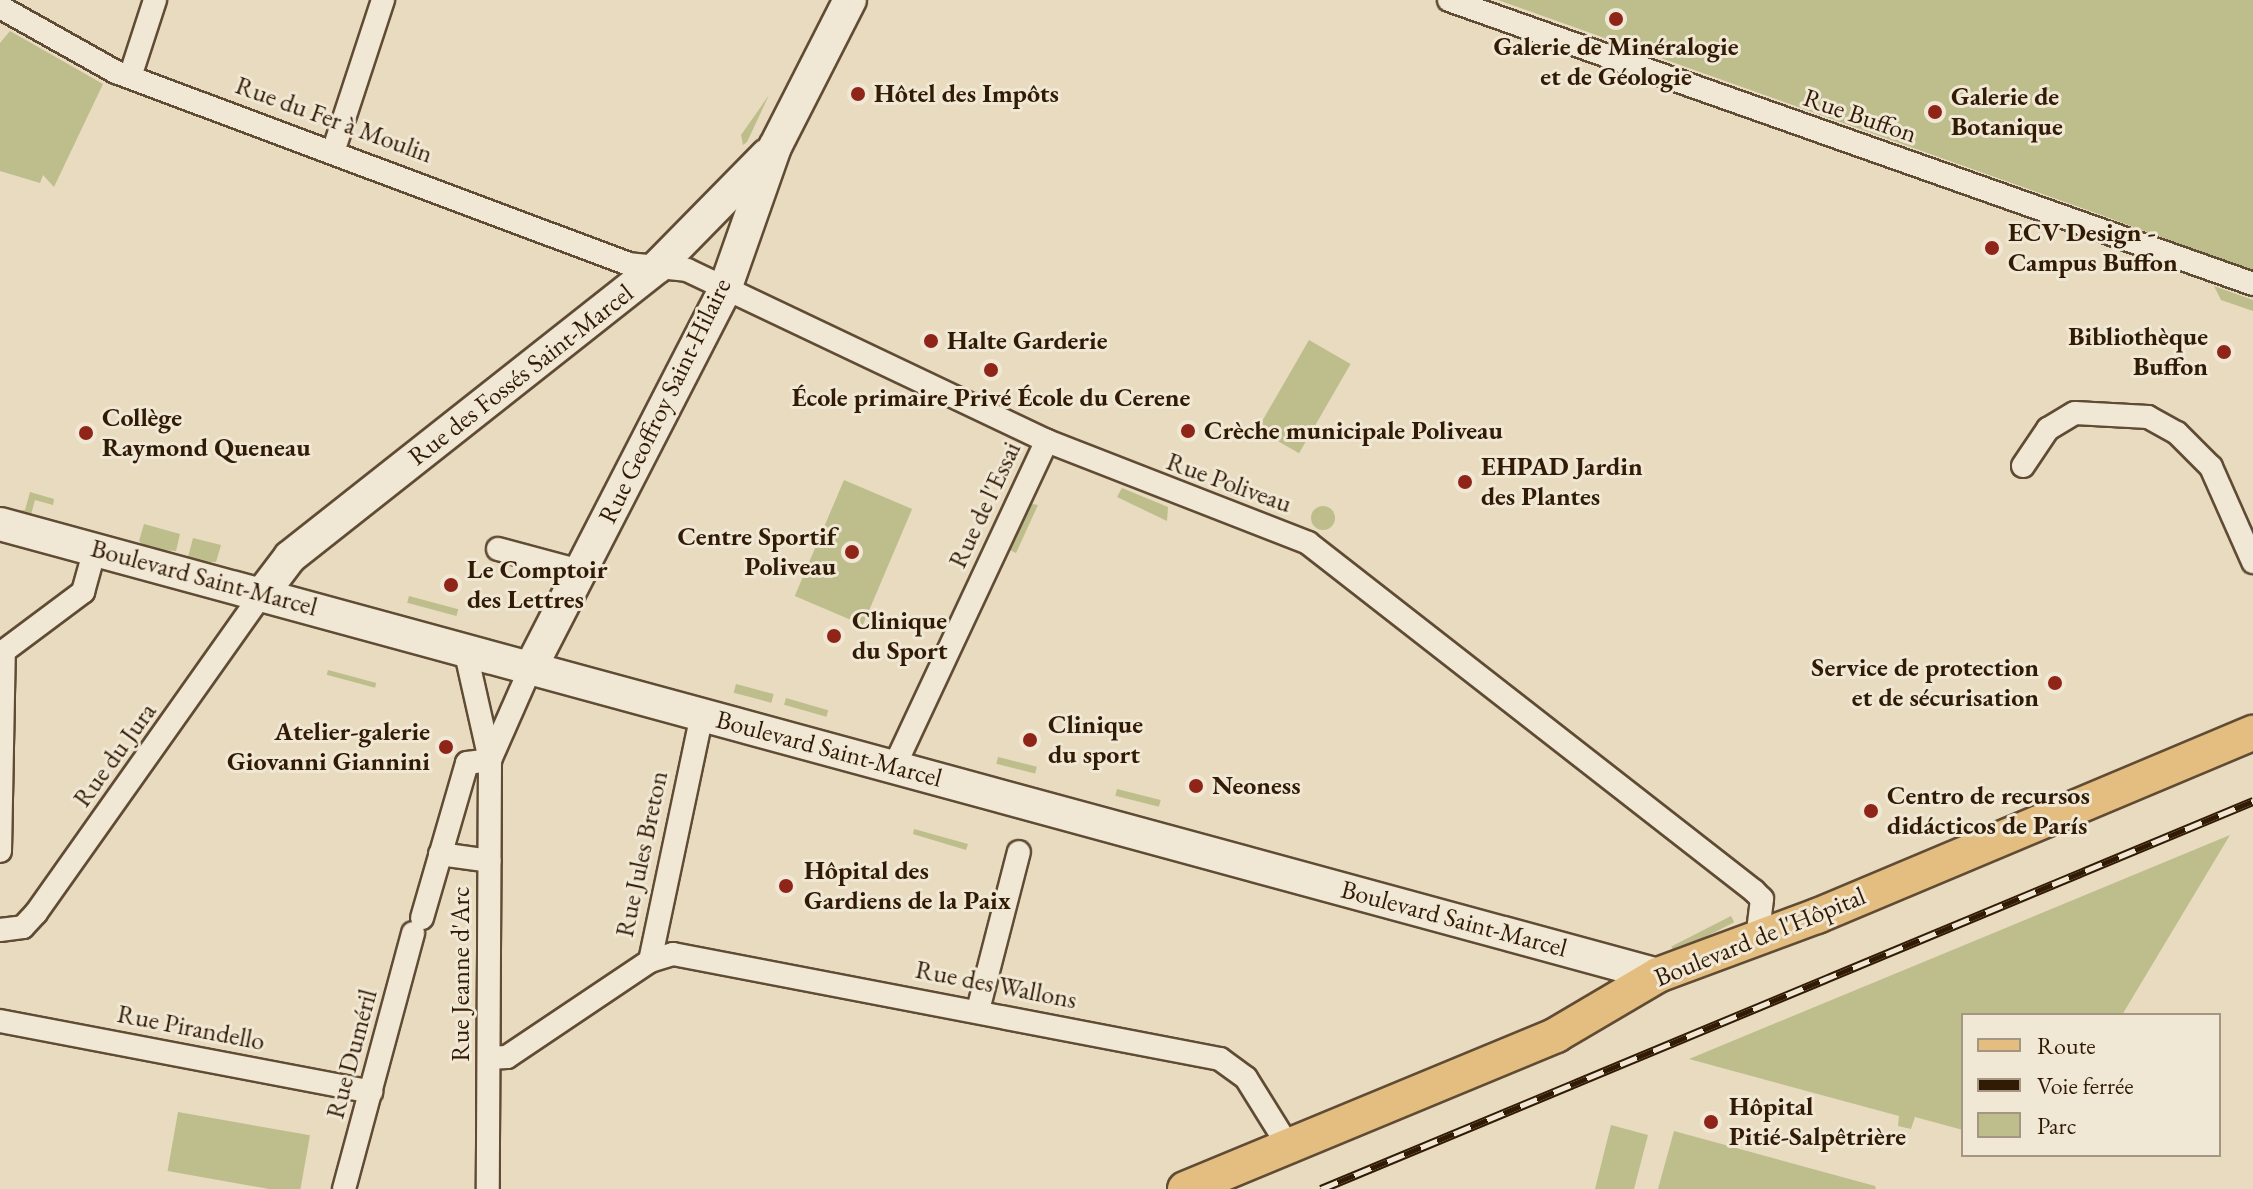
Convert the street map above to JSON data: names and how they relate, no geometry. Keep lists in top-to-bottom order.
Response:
{
  "streets": {
    "main road": [
      "Rue des Fossés Saint-Marcel",
      "Rue Geoffroy Saint-Hilaire",
      "Boulevard Saint-Marcel",
      "Boulevard de l'Hôpital"
    ],
    "street": [
      "Rue Buffon",
      "Rue du Fer à Moulin",
      "Rue Poliveau",
      "Rue de l'Essai",
      "Rue du Jura",
      "Rue Jules Breton",
      "Rue Jeanne d'Arc",
      "Rue des Wallons",
      "Rue Pirandello",
      "Rue Duméril"
    ]
  },
  "crossings": [
    ["Rue du Fer à Moulin", "Rue des Fossés Saint-Marcel"],
    ["Rue du Fer à Moulin", "Rue Poliveau"],
    ["Rue des Fossés Saint-Marcel", "Rue Geoffroy Saint-Hilaire"],
    ["Rue des Fossés Saint-Marcel", "Rue Poliveau"],
    ["Rue des Fossés Saint-Marcel", "Boulevard Saint-Marcel"],
    ["Rue des Fossés Saint-Marcel", "Rue du Jura"],
    ["Rue Geoffroy Saint-Hilaire", "Rue Poliveau"],
    ["Rue Geoffroy Saint-Hilaire", "Boulevard Saint-Marcel"],
    ["Rue Geoffroy Saint-Hilaire", "Rue Jeanne d'Arc"],
    ["Rue Poliveau", "Rue de l'Essai"],
    ["Rue Poliveau", "Boulevard de l'Hôpital"],
    ["Rue de l'Essai", "Boulevard Saint-Marcel"],
    ["Boulevard Saint-Marcel", "Rue du Jura"],
    ["Boulevard Saint-Marcel", "Rue Jules Breton"],
    ["Boulevard Saint-Marcel", "Boulevard de l'Hôpital"],
    ["Boulevard Saint-Marcel", "Rue Jeanne d'Arc"],
    ["Rue Jules Breton", "Rue Jeanne d'Arc"],
    ["Rue Jules Breton", "Rue des Wallons"],
    ["Boulevard de l'Hôpital", "Rue des Wallons"],
    ["Rue Jeanne d'Arc", "Rue Duméril"],
    ["Rue Pirandello", "Rue Duméril"]
  ],
  "places": [
    "Galerie de Minéralogie et de Géologie",
    "Hôtel des Impôts",
    "Galerie de Botanique",
    "ECV Design - Campus Buffon",
    "Halte Garderie",
    "Bibliothèque Buffon",
    "École primaire Privé École du Cerene",
    "Crèche municipale Poliveau",
    "Collège Raymond Queneau",
    "EHPAD Jardin des Plantes",
    "Centre Sportif Poliveau",
    "Le Comptoir des Lettres",
    "Clinique du Sport",
    "Service de protection et de sécurisation",
    "Clinique du sport",
    "Atelier-galerie Giovanni Giannini",
    "Neoness",
    "Centro de recursos didácticos de París",
    "Hôpital des Gardiens de la Paix",
    "Hôpital Pitié-Salpêtrière"
  ],
  "legend": ["Route", "Voie ferrée", "Parc"]
}
